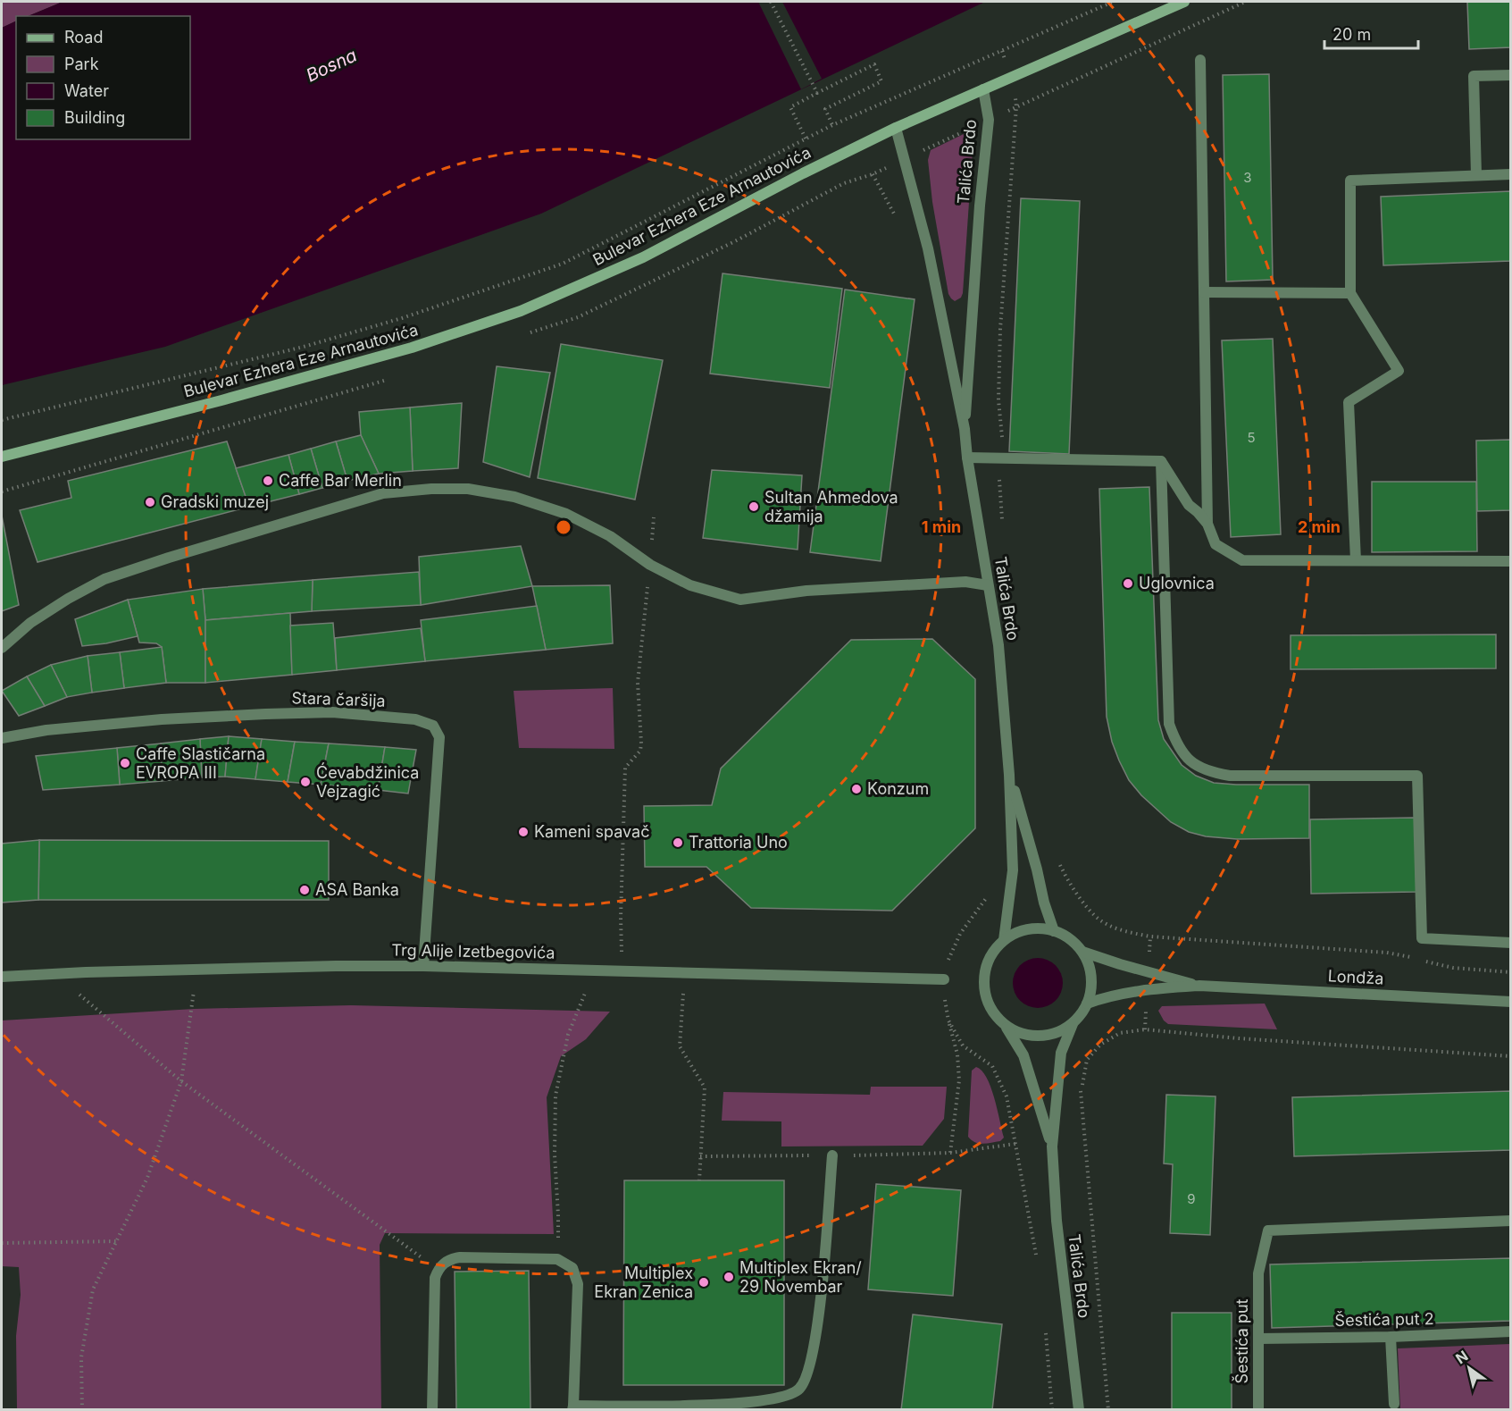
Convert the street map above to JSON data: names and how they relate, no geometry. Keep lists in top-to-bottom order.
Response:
{
  "streets": {
    "street": [
      "Talića Brdo",
      "Bulevar Ezhera Eze Arnautovića",
      "Stara čaršija",
      "Trg Alije Izetbegovića",
      "Londža",
      "Šestića put 2",
      "Šestića put"
    ]
  },
  "crossings": [
    ["Talića Brdo", "Bulevar Ezhera Eze Arnautovića"],
    ["Talića Brdo", "Londža"],
    ["Stara čaršija", "Trg Alije Izetbegovića"],
    ["Šestića put 2", "Šestića put"]
  ],
  "water": ["Bosna"],
  "places": [
    "Caffe Bar Merlin",
    "Gradski muzej",
    "Sultan Ahmedova džamija",
    "Uglovnica",
    "Caffe Slastičarna EVROPA III",
    "Ćevabdžinica Vejzagić",
    "Konzum",
    "Kameni spavač",
    "Trattoria Uno",
    "ASA Banka",
    "Multiplex Ekran/ 29 Novembar",
    "Multiplex Ekran Zenica"
  ],
  "house_numbers": ["3", "5", "9"],
  "legend": [
    "Road",
    "Park",
    "Water",
    "Building"
  ],
  "scale_bar": "20 m",
  "north": "top left",
  "rings": ["1 min", "2 min"]
}
